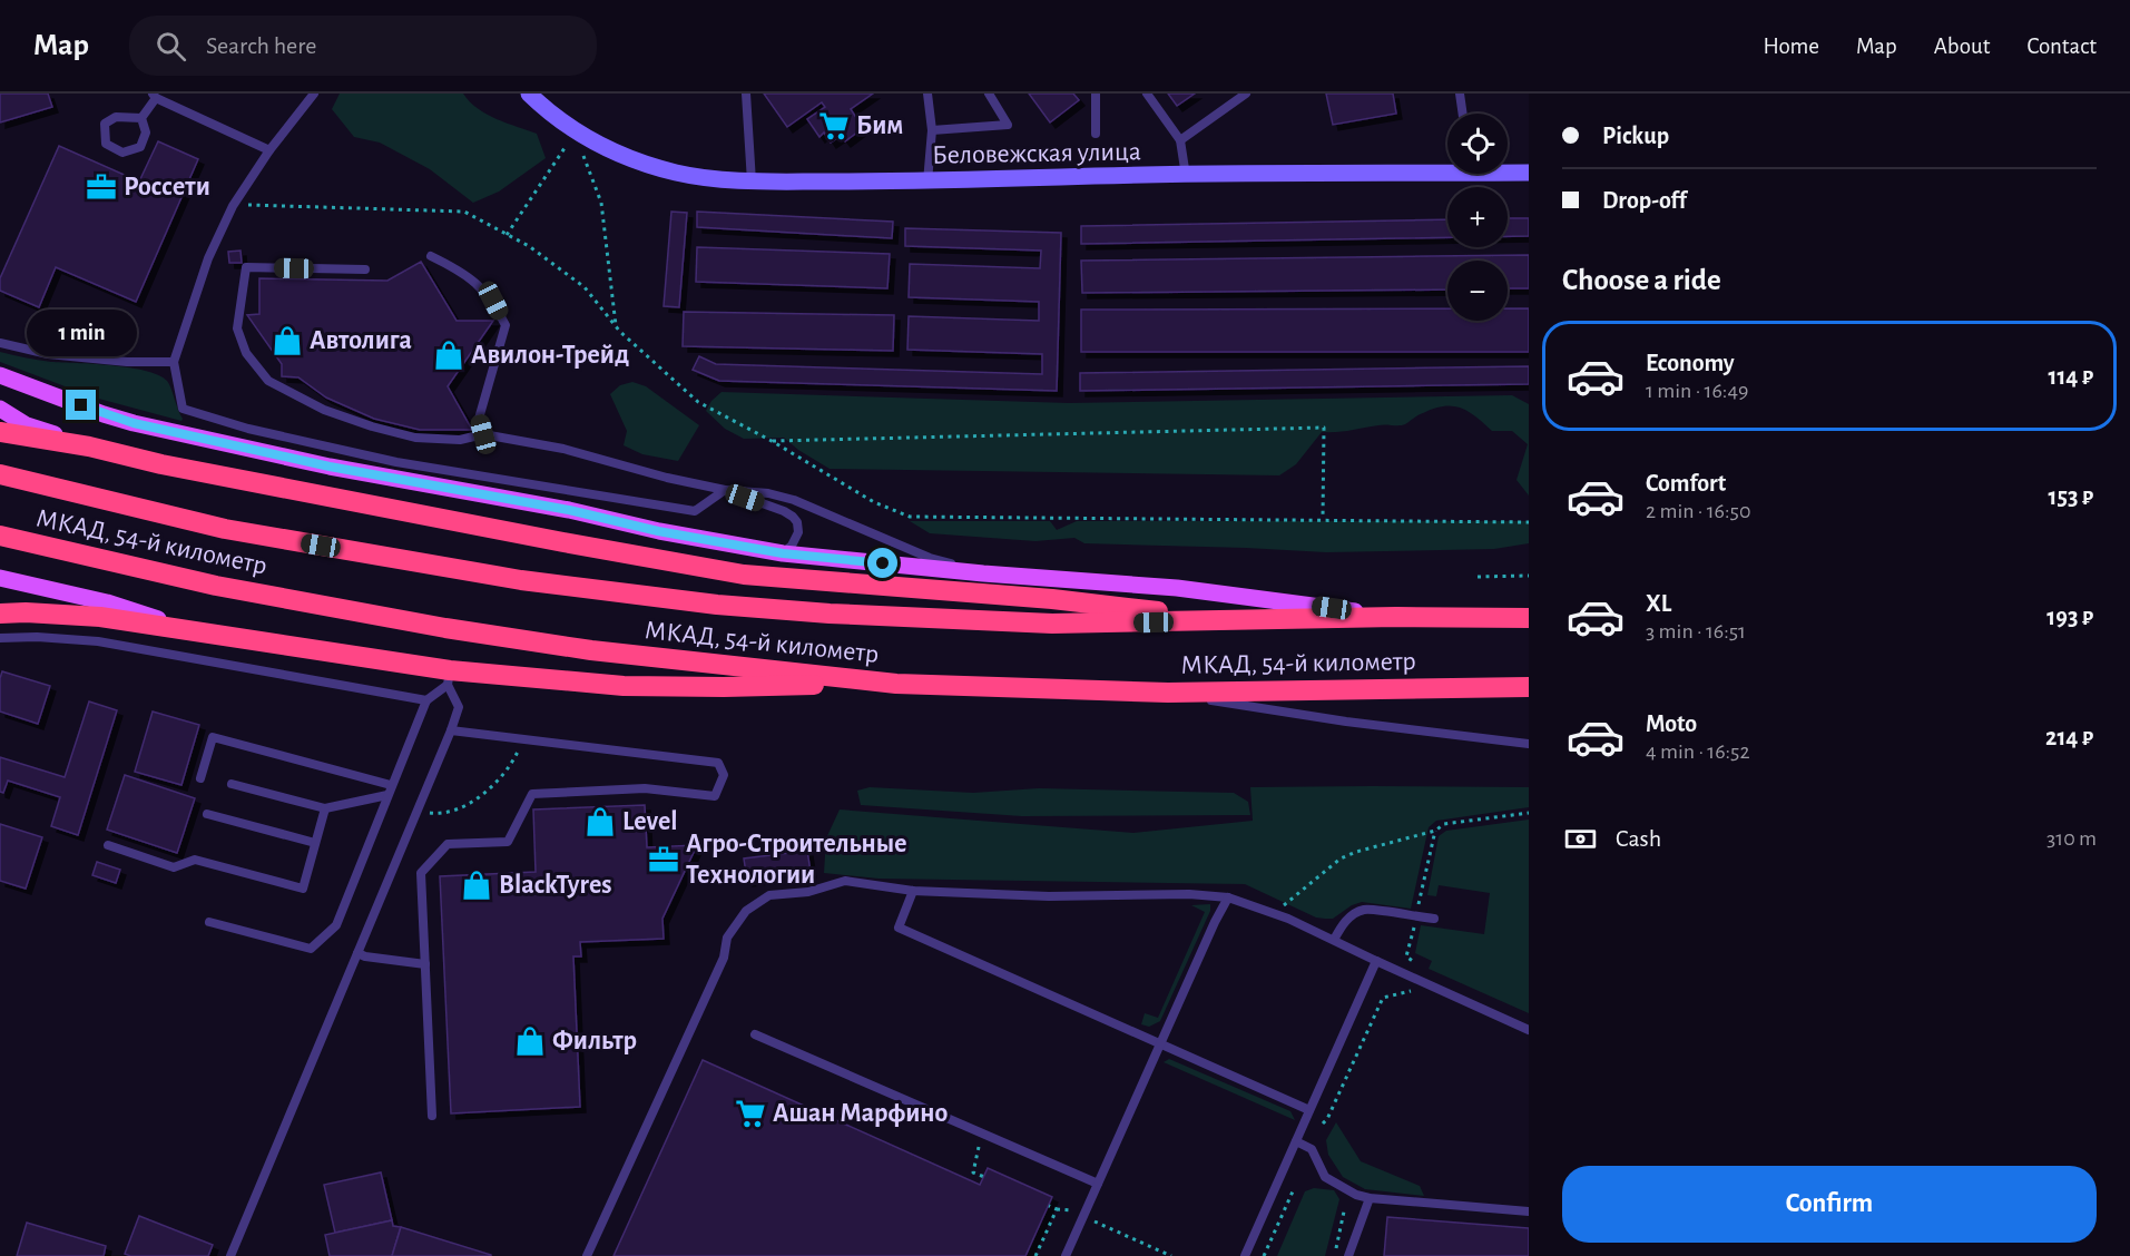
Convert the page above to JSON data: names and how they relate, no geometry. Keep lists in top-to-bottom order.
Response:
{
  "streets": {
    "highway": ["МКАД, 54-й километр"],
    "street": ["Беловежская улица"]
  },
  "places": {
    "supermarket": ["Бим", "Ашан Марфино"],
    "office": ["Россети", "Агро-Строительные Технологии"],
    "shop": [
      "Автолига",
      "Авилон-Трейд",
      "Level",
      "BlackTyres",
      "Фильтр"
    ]
  },
  "page": {
    "header": "Map",
    "search": "Search here",
    "nav": [
      "Home",
      "Map",
      "About",
      "Contact"
    ],
    "banner": ["Pickup", "Drop-off"],
    "map_buttons": ["+", "−"],
    "heading": "Choose a ride",
    "bubble": "1 min",
    "list": [
      {
        "name": "Economy",
        "note": "1 min · 16:49",
        "value": "114 ₽"
      },
      {
        "name": "Comfort",
        "note": "2 min · 16:50",
        "value": "153 ₽"
      },
      {
        "name": "XL",
        "note": "3 min · 16:51",
        "value": "193 ₽"
      },
      {
        "name": "Moto",
        "note": "4 min · 16:52",
        "value": "214 ₽"
      }
    ],
    "pay": ["Cash", "310 m"],
    "buttons": "Confirm"
  }
}
